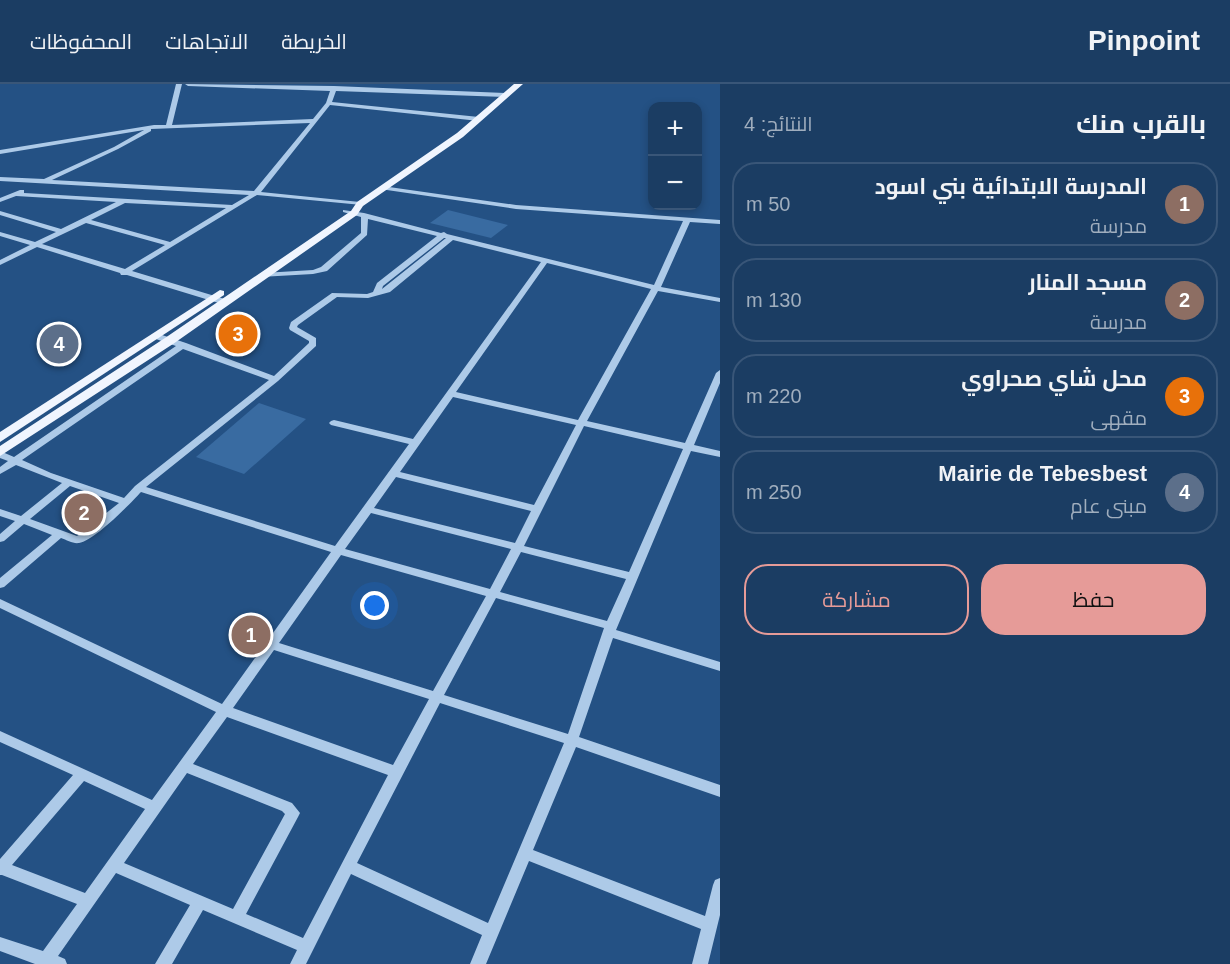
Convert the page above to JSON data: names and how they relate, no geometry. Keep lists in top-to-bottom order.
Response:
{
  "page": {
    "header": "Pinpoint",
    "nav": ["الخريطة", "الاتجاهات", "المحفوظات"],
    "heading": ["بالقرب منك", "النتائج: 4"],
    "map_buttons": ["+", "−"],
    "list": [
      {
        "mark": "1",
        "name": "المدرسة الابتدائية بني اسود",
        "note": "مدرسة",
        "value": "50 m"
      },
      {
        "mark": "2",
        "name": "مسجد المنار",
        "note": "مدرسة",
        "value": "130 m"
      },
      {
        "mark": "3",
        "name": "محل شاي صحراوي",
        "note": "مقهى",
        "value": "220 m"
      },
      {
        "mark": "4",
        "name": "Mairie de Tebesbest",
        "note": "مبنى عام",
        "value": "250 m"
      }
    ],
    "pins": [
      "3",
      "4",
      "2",
      "1"
    ],
    "buttons": ["حفظ", "مشاركة"]
  }
}
